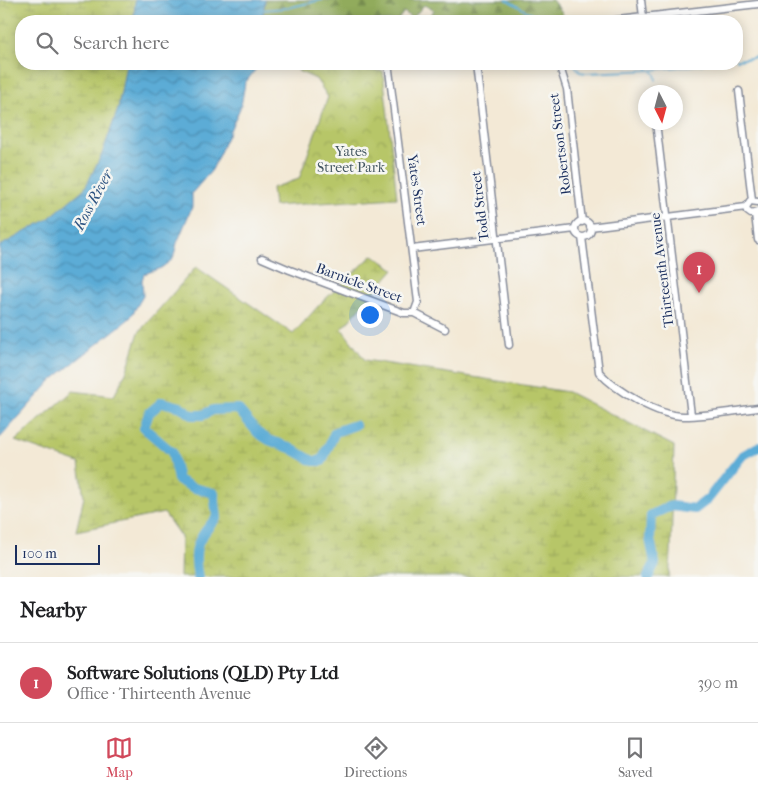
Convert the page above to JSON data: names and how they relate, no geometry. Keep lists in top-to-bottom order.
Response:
{
  "streets": {
    "street": [
      "Robertson Street",
      "Yates Street",
      "Todd Street",
      "Thirteenth Avenue",
      "Barnicle Street"
    ]
  },
  "crossings": [
    ["Yates Street", "Barnicle Street"]
  ],
  "water": ["Ross River"],
  "parks": ["Yates Street Park"],
  "scale_bar": "100 m",
  "north": "bottom",
  "page": {
    "search": "Search here",
    "pins": "1",
    "scale": "100 m",
    "heading": "Nearby",
    "list": [
      {
        "mark": "1",
        "name": "Software Solutions (QLD) Pty Ltd",
        "note": "Office · Thirteenth Avenue",
        "value": "390 m"
      }
    ],
    "nav": ["Map", "Directions", "Saved"]
  }
}
